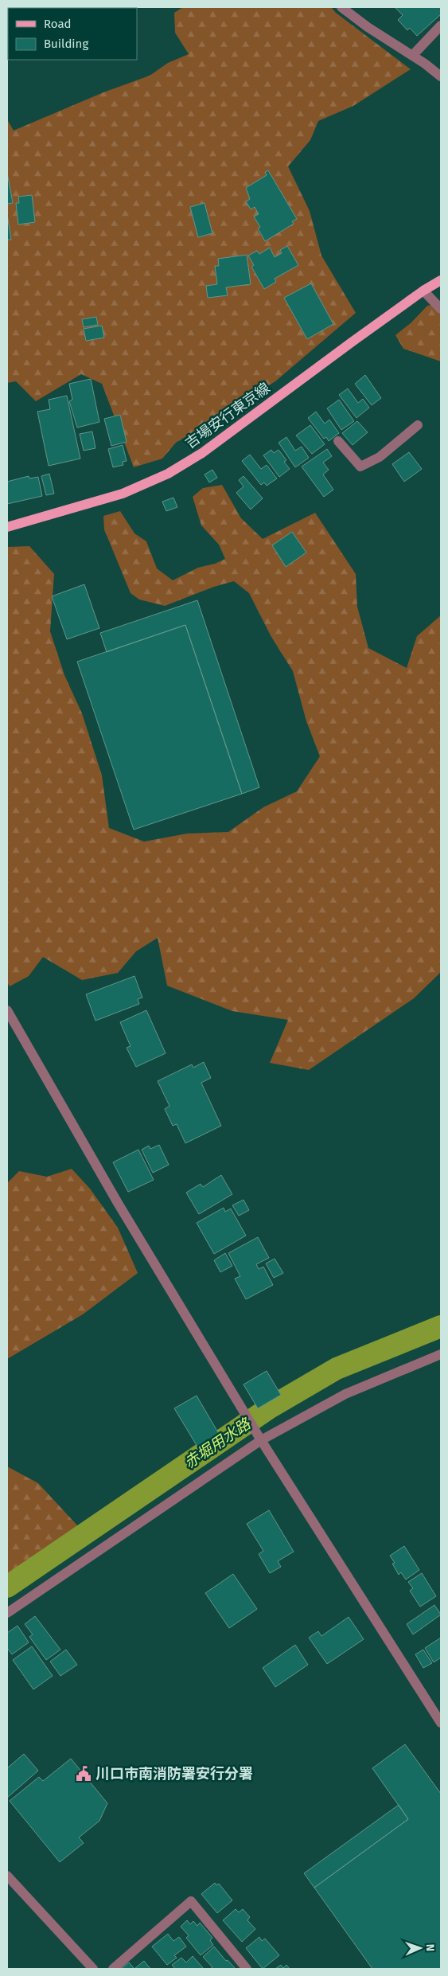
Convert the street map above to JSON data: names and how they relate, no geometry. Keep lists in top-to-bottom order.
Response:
{
  "streets": {
    "main road": ["吉場安行東京線"]
  },
  "water": ["赤堀用水路"],
  "places": {
    "public building": ["川口市南消防署安行分署"]
  },
  "legend": ["Road", "Building"],
  "north": "right"
}
